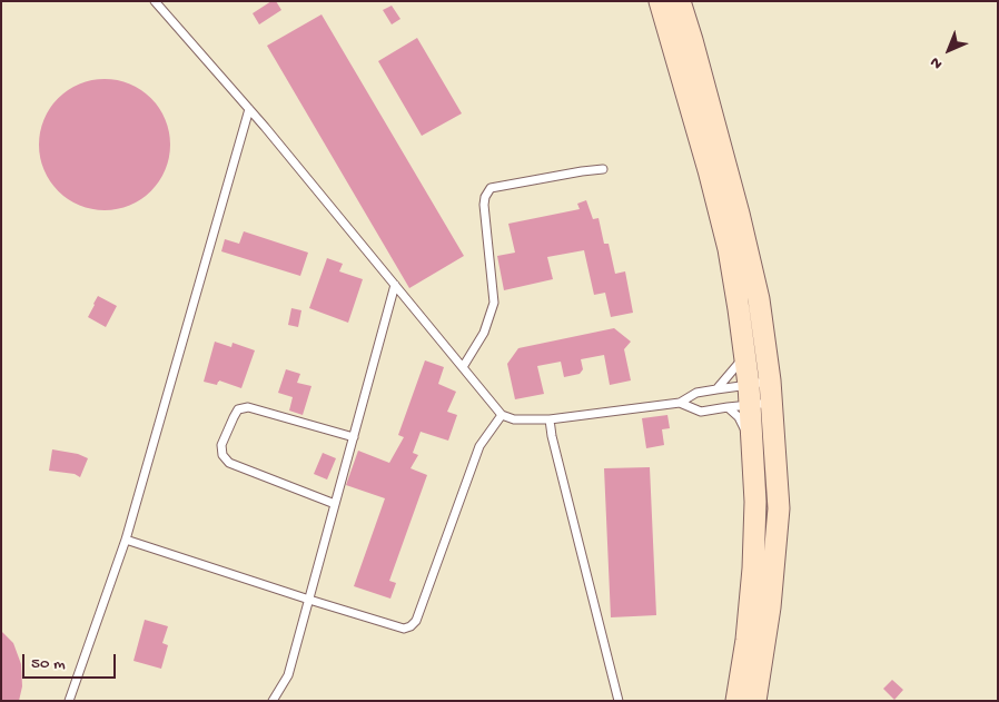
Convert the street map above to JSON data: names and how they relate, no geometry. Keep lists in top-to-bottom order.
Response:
{
  "scale_bar": "50 m",
  "north": "bottom left"
}
